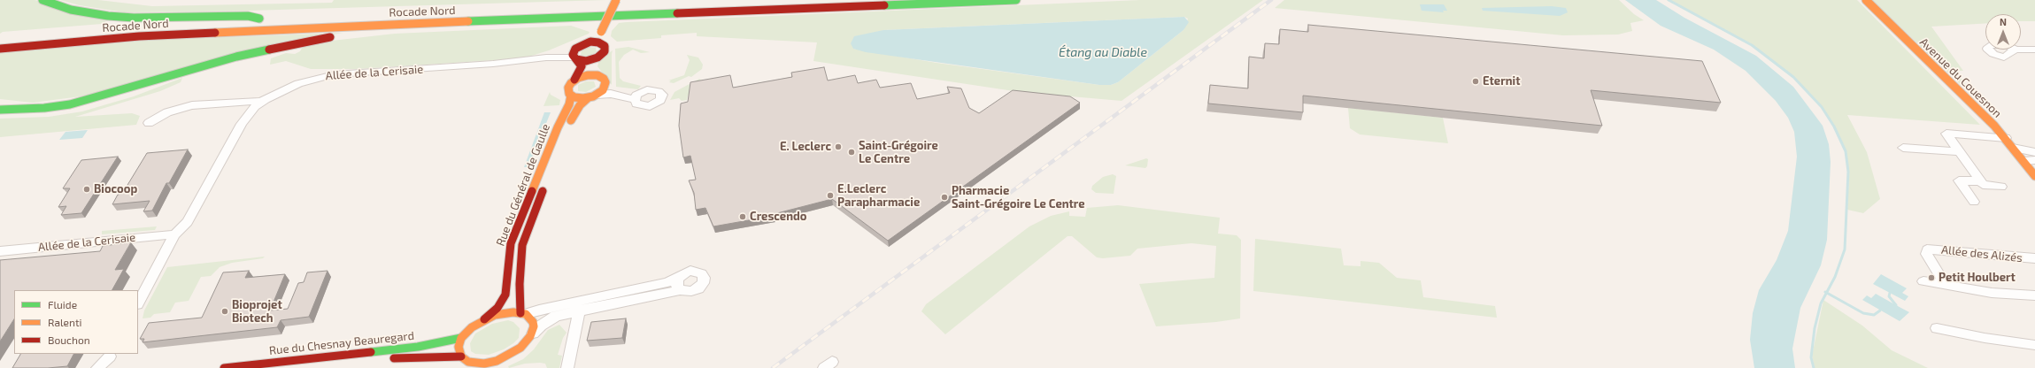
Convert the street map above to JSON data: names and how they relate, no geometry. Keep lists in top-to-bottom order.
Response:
{
  "streets": {
    "main road": [
      "Rocade Nord",
      "Avenue du Couesnon",
      "Rue du Général de Gaulle",
      "Rue du Chesnay Beauregard"
    ],
    "street": ["Allée de la Cerisaie", "Allée des Alizés"]
  },
  "water": ["Étang au Diable"],
  "places": [
    "Eternit",
    "E. Leclerc",
    "Saint-Grégoire Le Centre",
    "Biocoop",
    "E.Leclerc Parapharmacie",
    "Pharmacie Saint-Grégoire Le Centre",
    "Crescendo",
    "Petit Houlbert",
    "Bioprojet Biotech"
  ],
  "legend": ["Fluide", "Ralenti", "Bouchon"],
  "north": "top"
}
